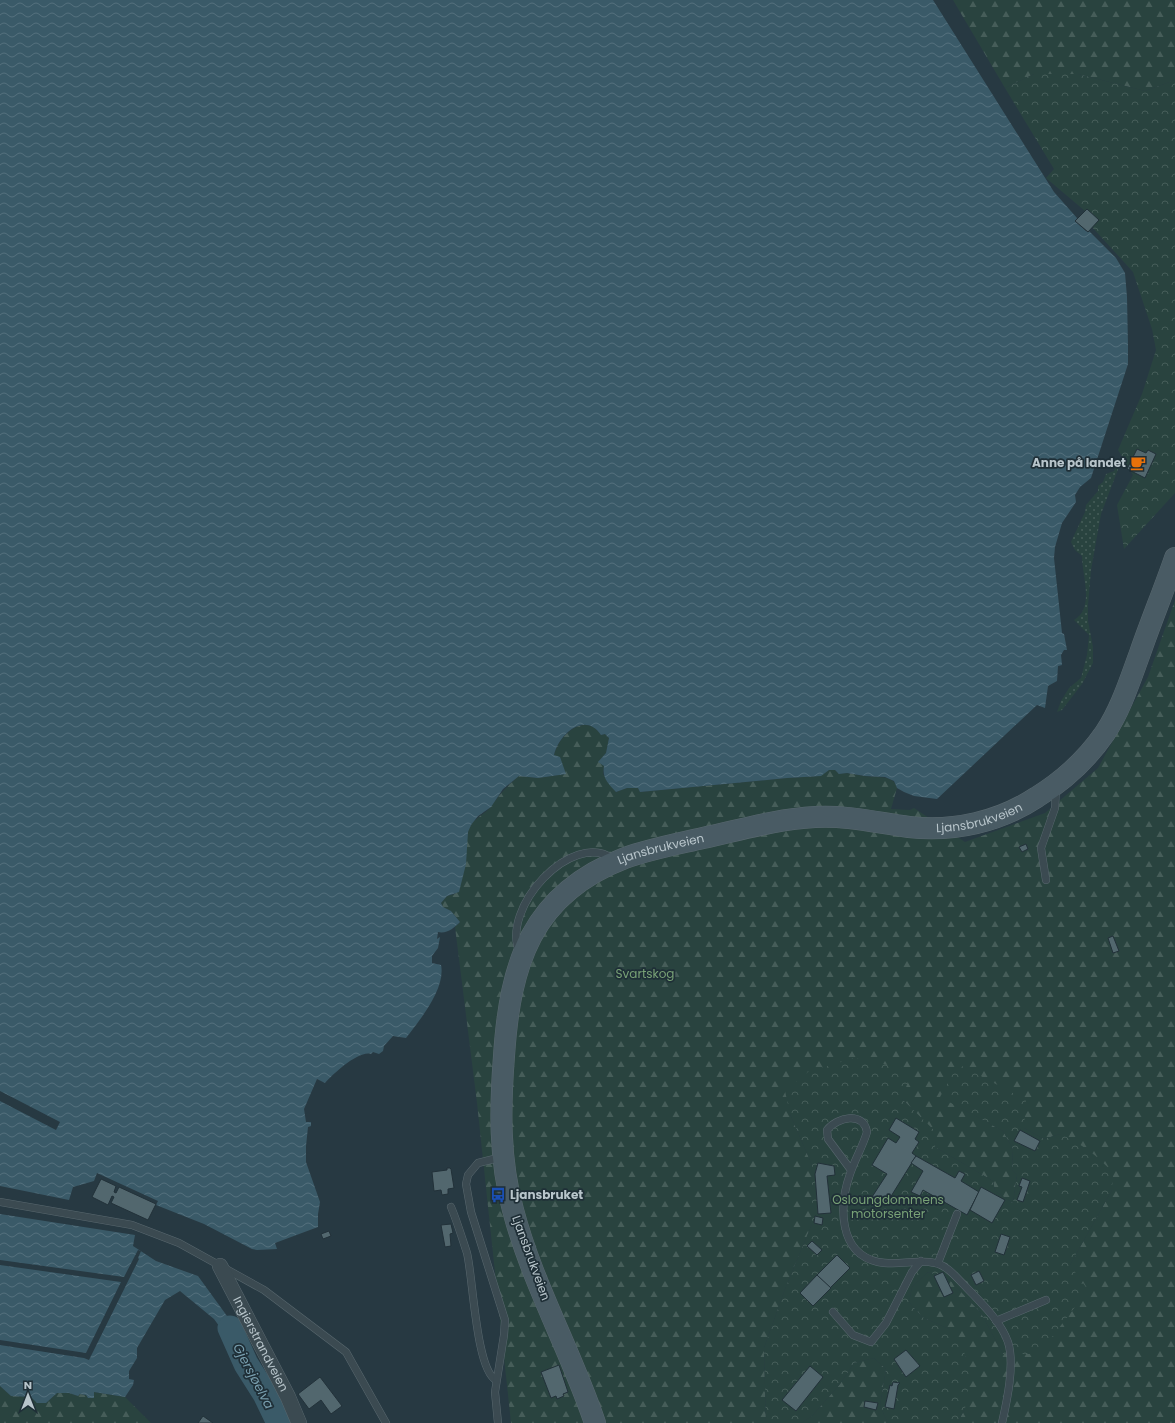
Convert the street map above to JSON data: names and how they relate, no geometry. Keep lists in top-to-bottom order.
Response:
{
  "streets": {
    "main road": ["Ljansbrukveien"],
    "street": ["Ingierstrandveien"]
  },
  "water": ["Gjersjøelva"],
  "parks": ["Svartskog", "Osloungdommens motorsenter"],
  "places": {
    "cafe": ["Anne på landet"],
    "bus stop": ["Ljansbruket"]
  },
  "north": "top"
}
